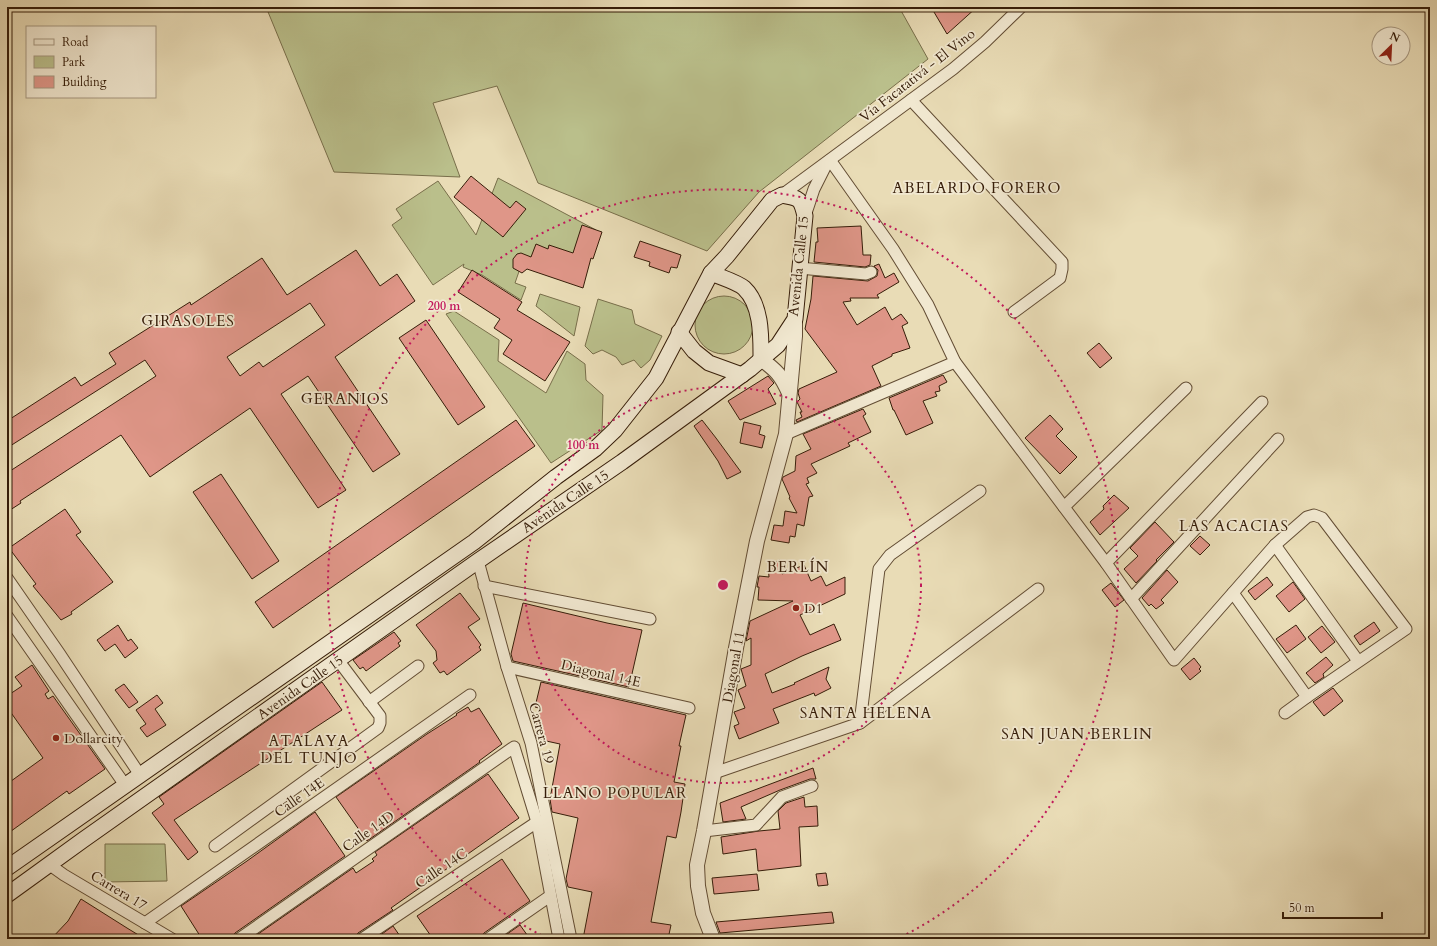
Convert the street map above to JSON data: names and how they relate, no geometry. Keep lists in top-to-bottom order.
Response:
{
  "streets": {
    "main road": ["Avenida Calle 15"],
    "street": [
      "Vía Facatativá - El Vino",
      "Diagonal 11",
      "Diagonal 14E",
      "Carrera 19",
      "Calle 14E",
      "Calle 14D",
      "Calle 14C",
      "Carrera 17"
    ]
  },
  "crossings": [
    ["Vía Facatativá - El Vino", "Avenida Calle 15"],
    ["Avenida Calle 15", "Diagonal 11"],
    ["Avenida Calle 15", "Carrera 19"],
    ["Avenida Calle 15", "Carrera 17"],
    ["Diagonal 14E", "Carrera 19"],
    ["Calle 14E", "Carrera 17"],
    ["Calle 14D", "Calle 14C"]
  ],
  "districts": [
    "ABELARDO FORERO",
    "GIRASOLES",
    "GERANIOS",
    "LAS ACACIAS",
    "BERLÍN",
    "SANTA HELENA",
    "SAN JUAN BERLIN",
    "ATALAYA DEL TUNJO",
    "LLANO POPULAR"
  ],
  "places": ["D1", "Dollarcity"],
  "legend": ["Road", "Park", "Building"],
  "scale_bar": "50 m",
  "north": "top right",
  "rings": ["200 m", "100 m"]
}
